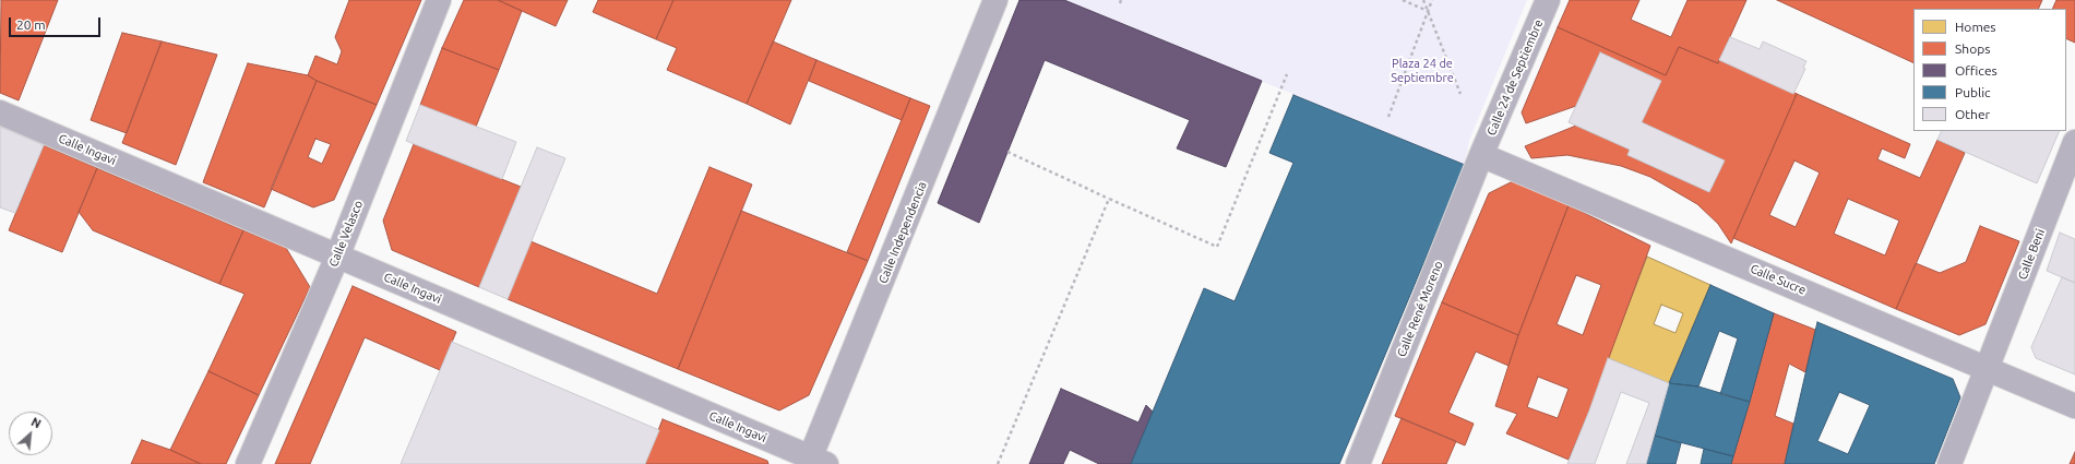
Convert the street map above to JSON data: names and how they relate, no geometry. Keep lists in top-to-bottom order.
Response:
{
  "streets": {
    "street": [
      "Calle 24 de Septiembre",
      "Calle Ingavi",
      "Calle Independencia",
      "Calle Velasco",
      "Calle Beni",
      "Calle Sucre",
      "Calle René Moreno"
    ]
  },
  "crossings": [
    ["Calle 24 de Septiembre", "Calle Sucre"],
    ["Calle 24 de Septiembre", "Calle René Moreno"],
    ["Calle Ingavi", "Calle Independencia"],
    ["Calle Ingavi", "Calle Velasco"],
    ["Calle Beni", "Calle Sucre"],
    ["Calle Sucre", "Calle René Moreno"]
  ],
  "parks": ["Plaza 24 de Septiembre"],
  "legend": [
    "Homes",
    "Shops",
    "Offices",
    "Public",
    "Other"
  ],
  "scale_bar": "20 m",
  "north": "top right"
}
